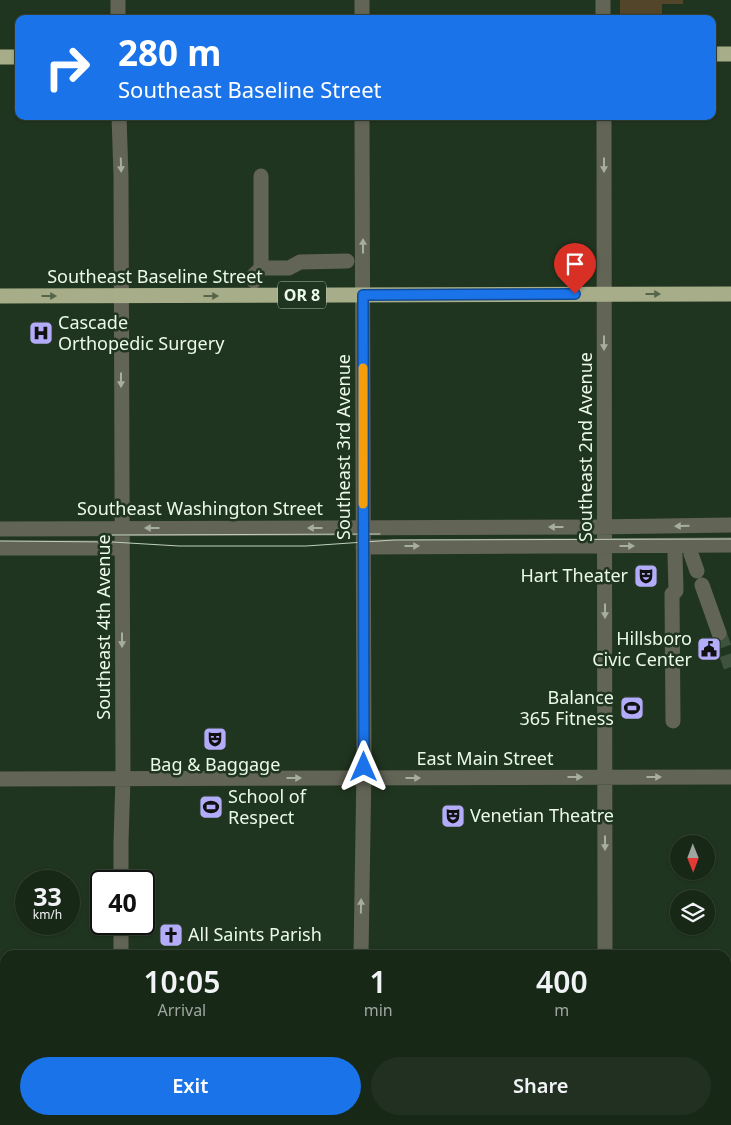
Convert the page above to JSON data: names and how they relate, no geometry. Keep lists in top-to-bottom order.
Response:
{
  "streets": {
    "highway": ["Southeast Baseline Street", "OR 8"],
    "street": [
      "Southeast 3rd Avenue",
      "Southeast 2nd Avenue",
      "Southeast Washington Street",
      "Southeast 4th Avenue",
      "East Main Street"
    ]
  },
  "crossings": [
    ["Southeast Baseline Street", "Southeast 3rd Avenue"],
    ["Southeast Baseline Street", "Southeast 2nd Avenue"],
    ["Southeast Baseline Street", "Southeast 4th Avenue"],
    ["Southeast 3rd Avenue", "Southeast Washington Street"],
    ["Southeast 3rd Avenue", "East Main Street"],
    ["Southeast 2nd Avenue", "Southeast Washington Street"],
    ["Southeast 2nd Avenue", "East Main Street"],
    ["Southeast Washington Street", "Southeast 4th Avenue"],
    ["Southeast 4th Avenue", "East Main Street"]
  ],
  "one_way": [
    "Southeast Baseline Street",
    "Southeast 3rd Avenue",
    "Southeast 2nd Avenue",
    "Southeast 4th Avenue",
    "East Main Street"
  ],
  "places": {
    "hospital": ["Cascade Orthopedic Surgery"],
    "theatre": ["Hart Theater", "Bag & Baggage", "Venetian Theatre"],
    "public building": ["Hillsboro Civic Center"],
    "sports": ["Balance 365 Fitness", "School of Respect"],
    "church": ["All Saints Parish"]
  },
  "north": "bottom",
  "page": {
    "turn": ["280 m", "Southeast Baseline Street"],
    "speed": "33 km/h",
    "limit": "40",
    "eta": [
      "10:05",
      "Arrival",
      "1",
      "min",
      "400",
      "m"
    ],
    "buttons": ["Exit", "Share"]
  }
}
